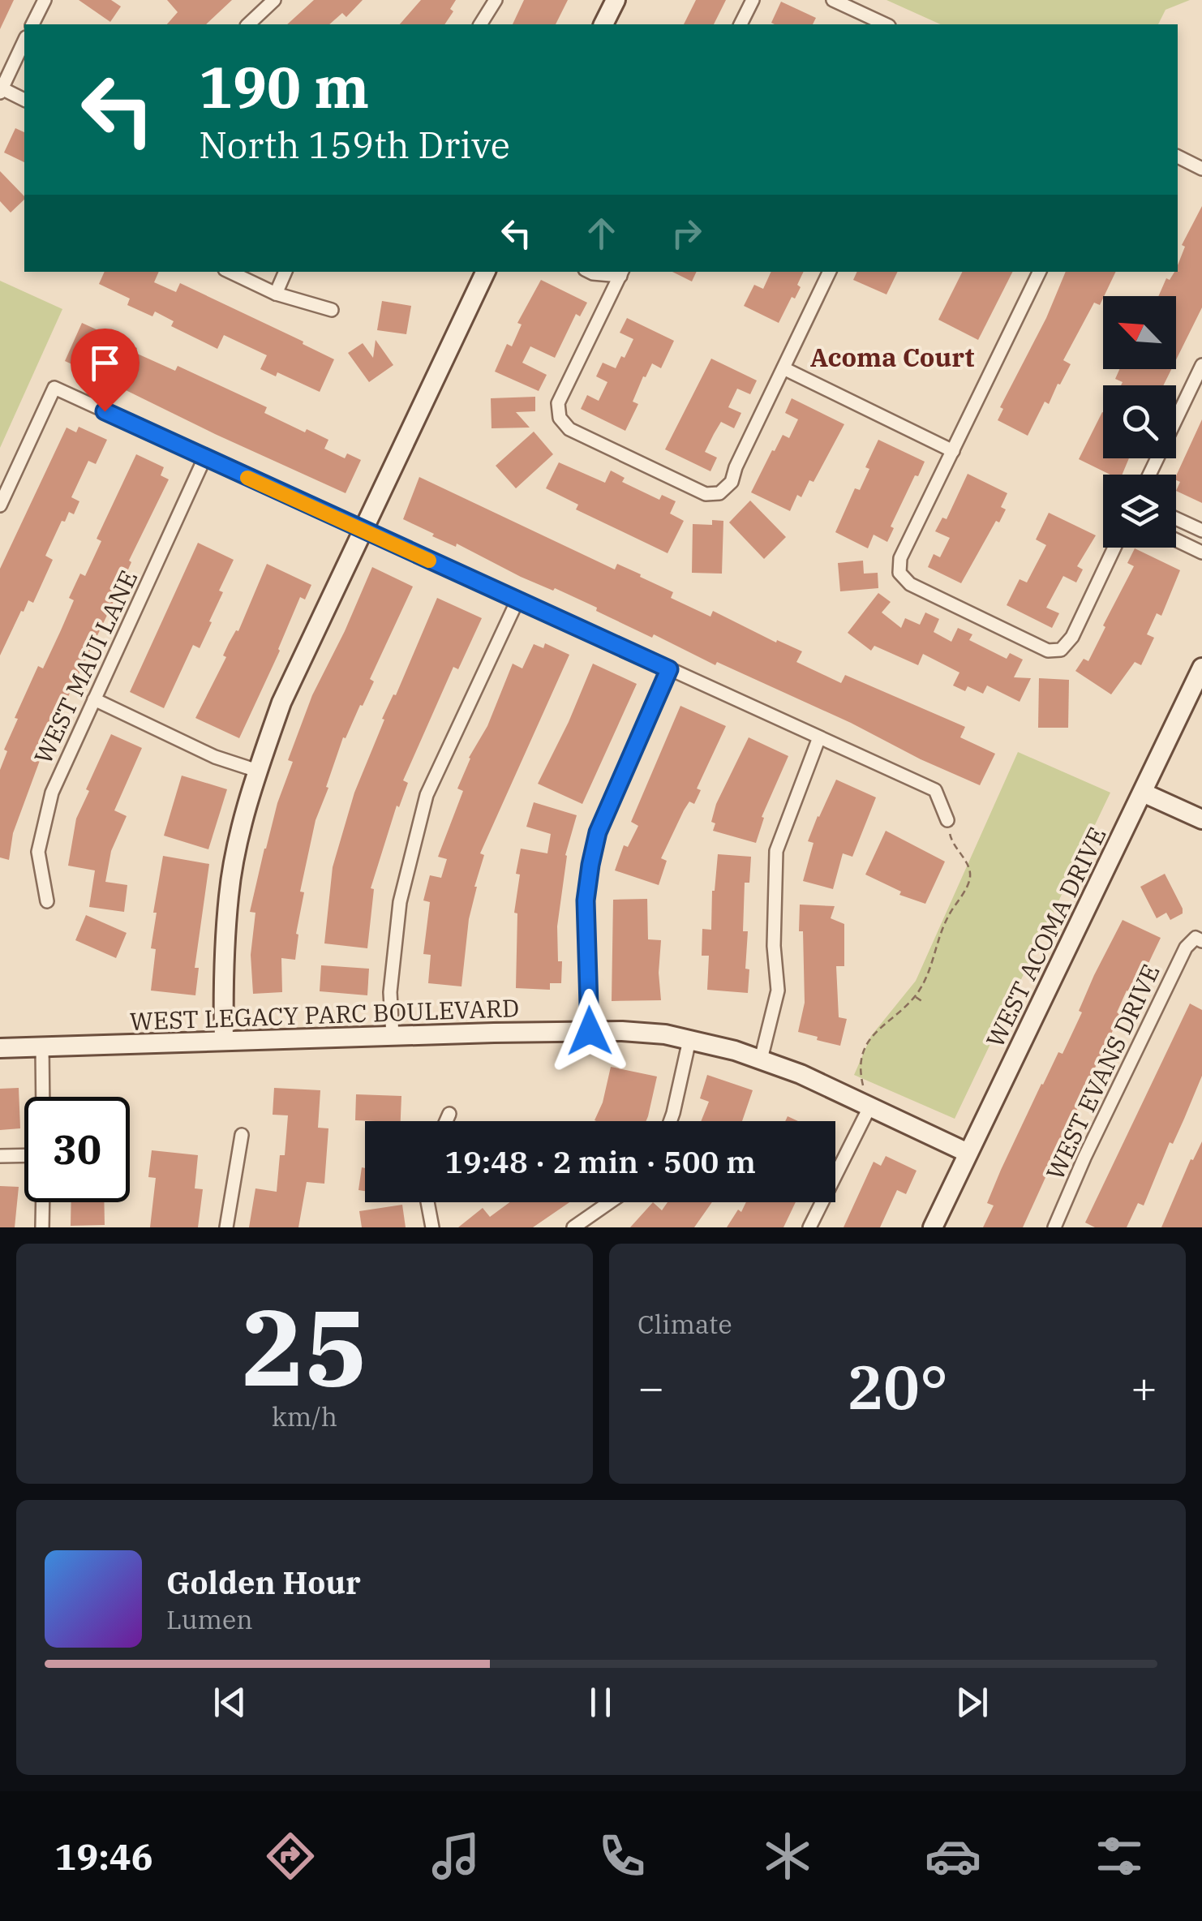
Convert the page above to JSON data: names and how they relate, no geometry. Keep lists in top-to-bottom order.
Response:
{
  "streets": {
    "street": [
      "WEST MAUI LANE",
      "WEST ACOMA DRIVE",
      "WEST LEGACY PARC BOULEVARD",
      "WEST EVANS DRIVE"
    ]
  },
  "crossings": [
    ["WEST ACOMA DRIVE", "WEST LEGACY PARC BOULEVARD"]
  ],
  "districts": ["Acoma Court"],
  "north": "top left",
  "page": {
    "turn": ["190 m", "North 159th Drive"],
    "limit": "30",
    "trip": "19:48 · 2 min · 500 m",
    "tile": [
      ["25", "km/h"],
      "Climate"
    ],
    "heat": ["−", "20°", "+"],
    "song": ["Golden Hour", "Lumen"],
    "tabs": "19:46"
  }
}
